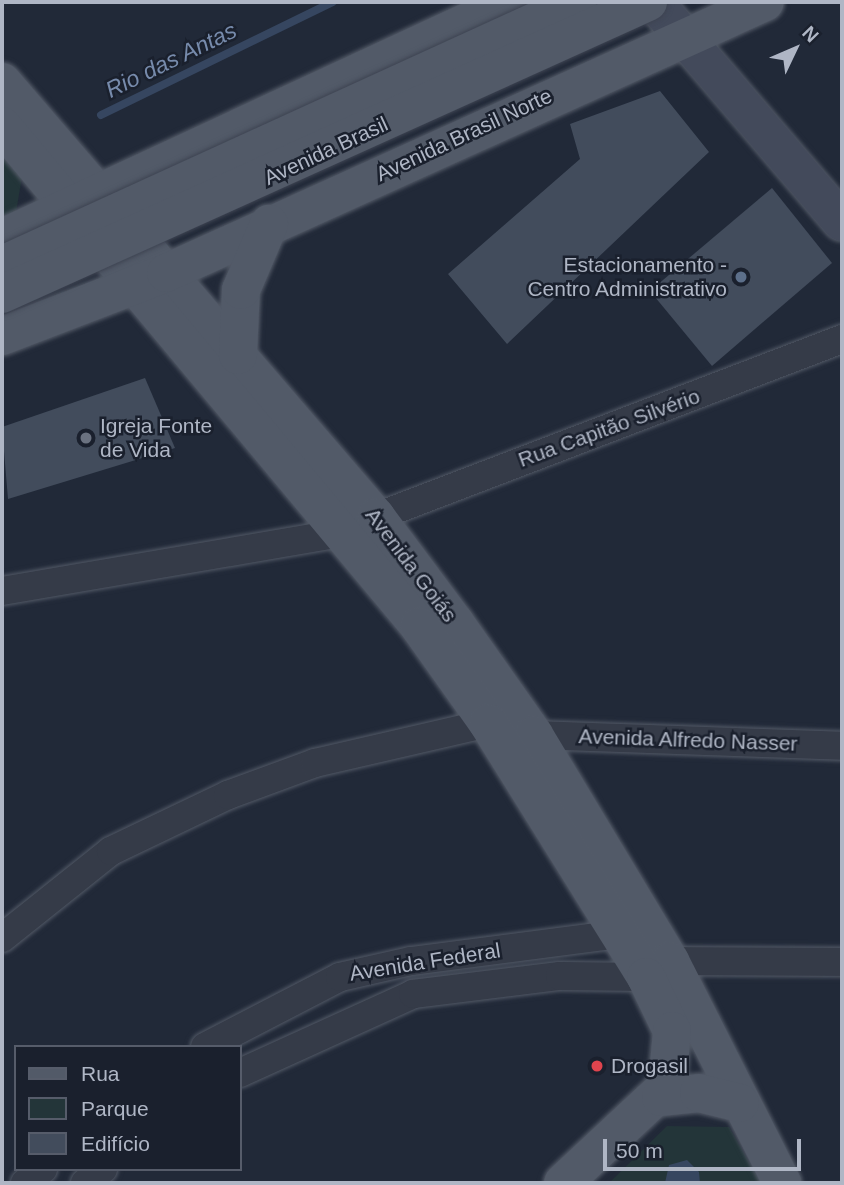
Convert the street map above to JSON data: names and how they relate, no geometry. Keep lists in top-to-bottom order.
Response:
{
  "streets": {
    "main road": ["Avenida Brasil Norte", "Avenida Brasil", "Avenida Goiás"],
    "street": ["Rua Capitão Silvério", "Avenida Alfredo Nasser", "Avenida Federal"]
  },
  "crossings": [
    ["Avenida Brasil Norte", "Avenida Goiás"],
    ["Rua Capitão Silvério", "Avenida Goiás"],
    ["Avenida Goiás", "Avenida Alfredo Nasser"],
    ["Avenida Goiás", "Avenida Federal"]
  ],
  "water": ["Rio das Antas"],
  "places": ["Estacionamento - Centro Administrativo", "Igreja Fonte de Vida", "Drogasil"],
  "legend": ["Rua", "Parque", "Edifício"],
  "scale_bar": "50 m",
  "north": "top right"
}
